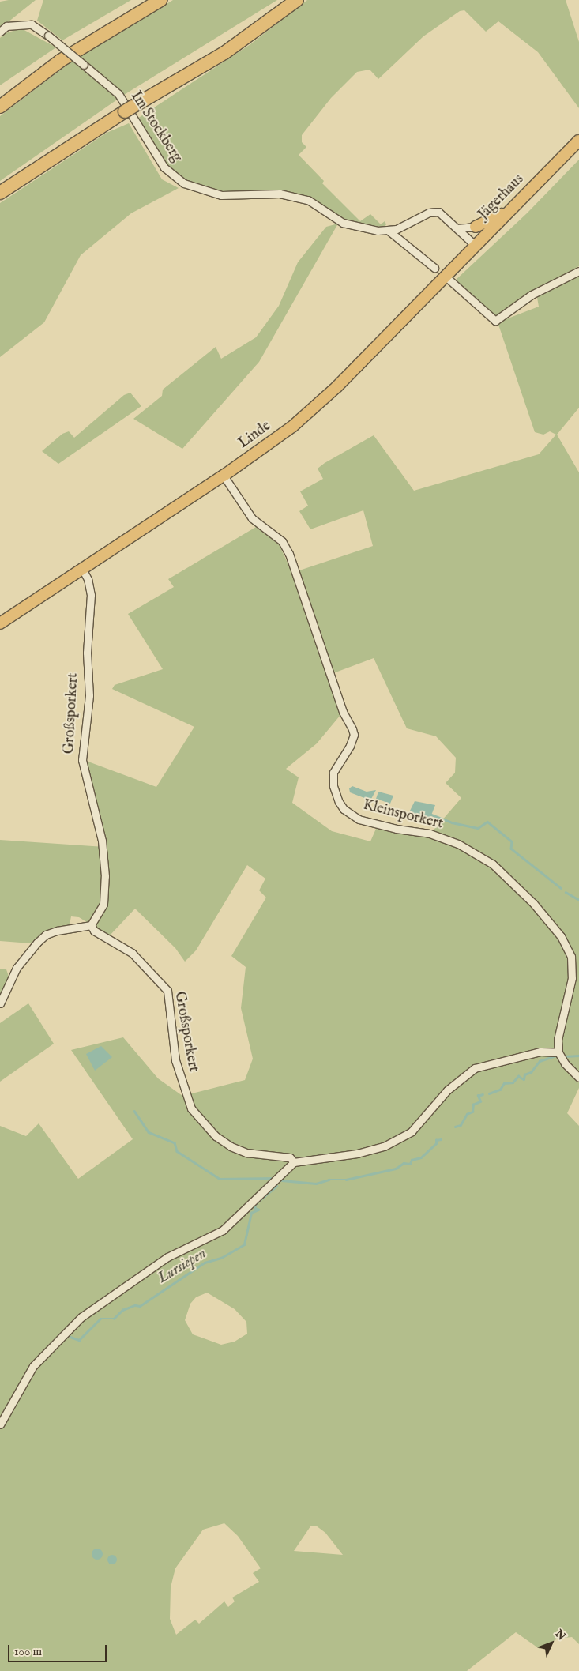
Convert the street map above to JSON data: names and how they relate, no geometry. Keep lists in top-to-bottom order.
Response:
{
  "streets": {
    "main road": ["Jägerhaus", "Linde"],
    "street": ["Im Stockberg", "Großsporkert", "Kleinsporkert"]
  },
  "crossings": [
    ["Jägerhaus", "Linde"],
    ["Linde", "Großsporkert"],
    ["Linde", "Kleinsporkert"]
  ],
  "water": ["Lursiepen"],
  "scale_bar": "100 m",
  "north": "top right"
}
